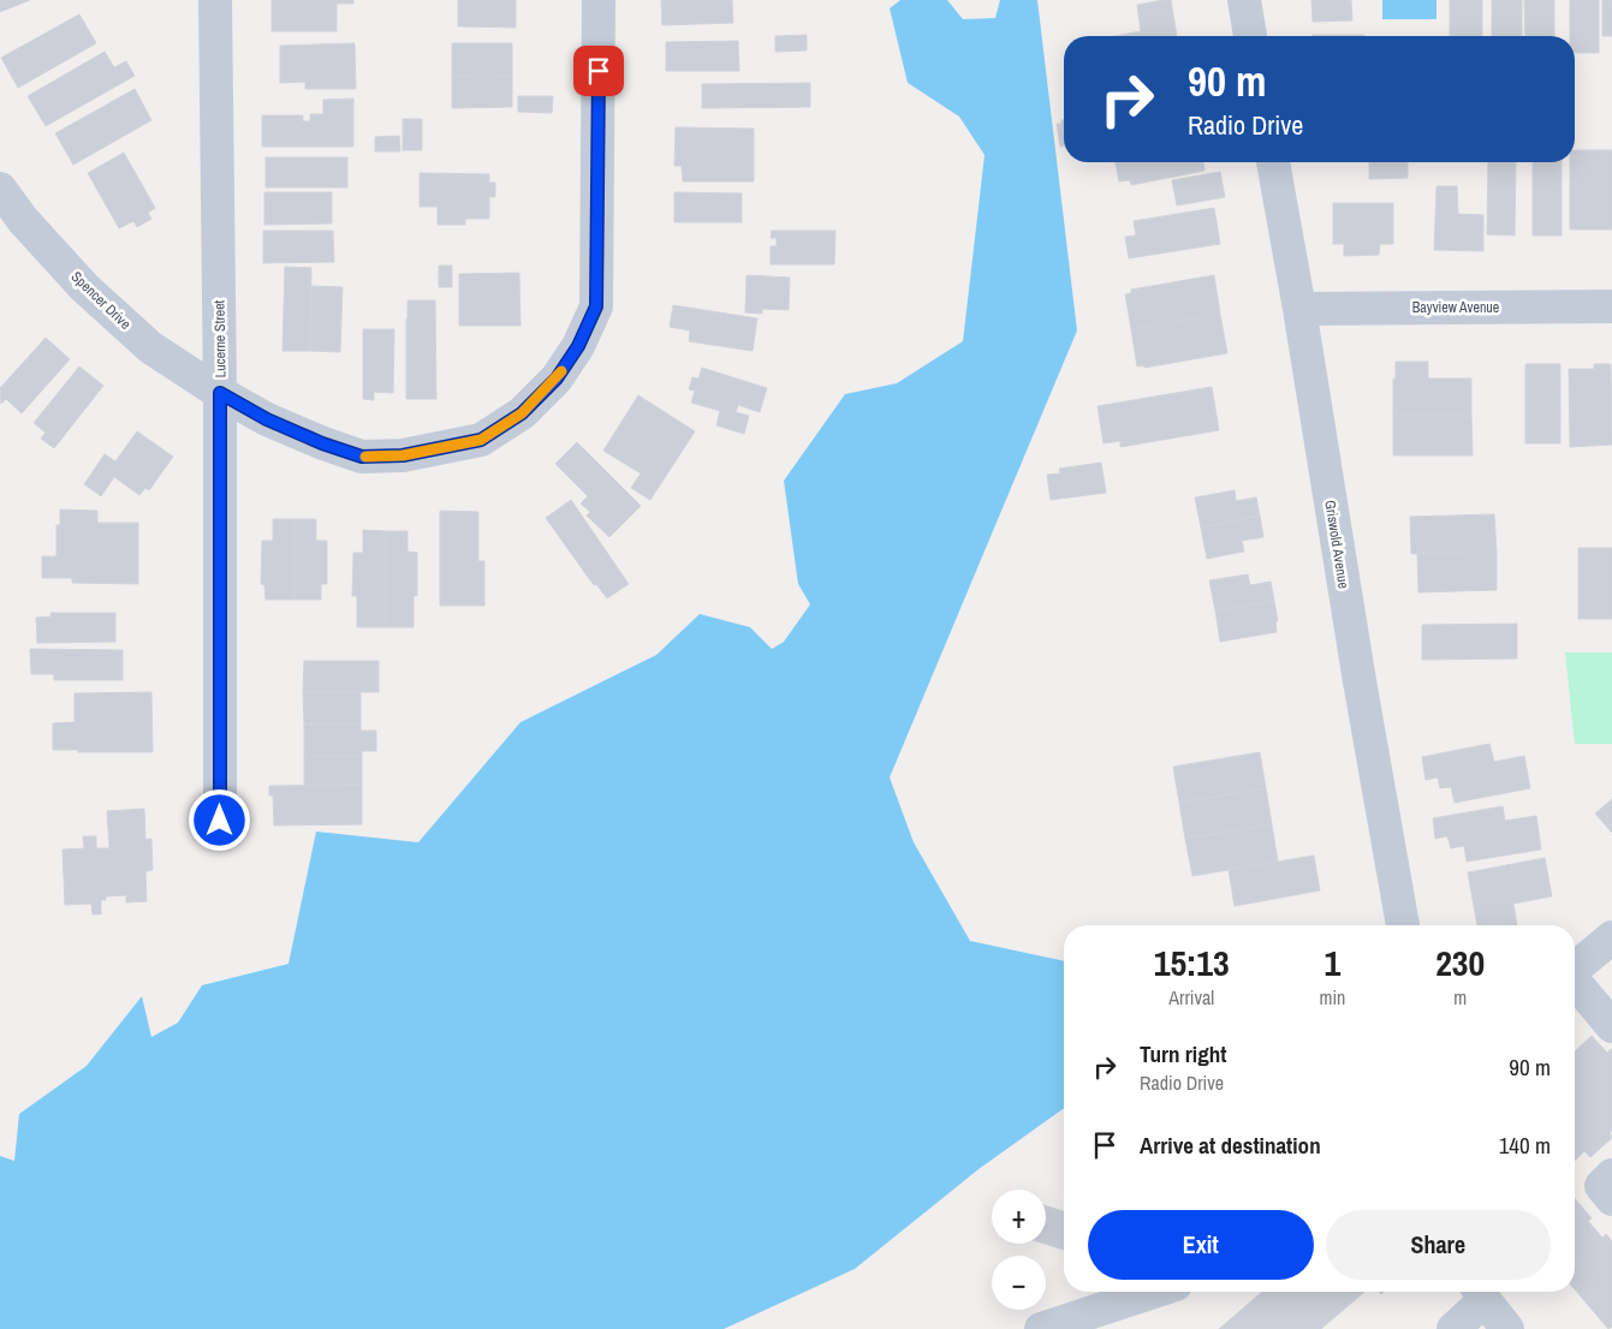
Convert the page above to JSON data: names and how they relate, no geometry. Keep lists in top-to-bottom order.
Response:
{
  "streets": {
    "street": [
      "Spencer Drive",
      "Bayview Avenue",
      "Lucerne Street",
      "Griswold Avenue"
    ]
  },
  "crossings": [
    ["Spencer Drive", "Lucerne Street"],
    ["Bayview Avenue", "Griswold Avenue"]
  ],
  "page": {
    "turn": ["90 m", "Radio Drive"],
    "eta": [
      "15:13",
      "Arrival",
      "1",
      "min",
      "230",
      "m"
    ],
    "list": [
      {
        "name": "Turn right",
        "note": "Radio Drive",
        "value": "90 m"
      },
      {
        "name": "Arrive at destination",
        "value": "140 m"
      }
    ],
    "map_buttons": ["+", "−"],
    "buttons": ["Exit", "Share"]
  }
}
